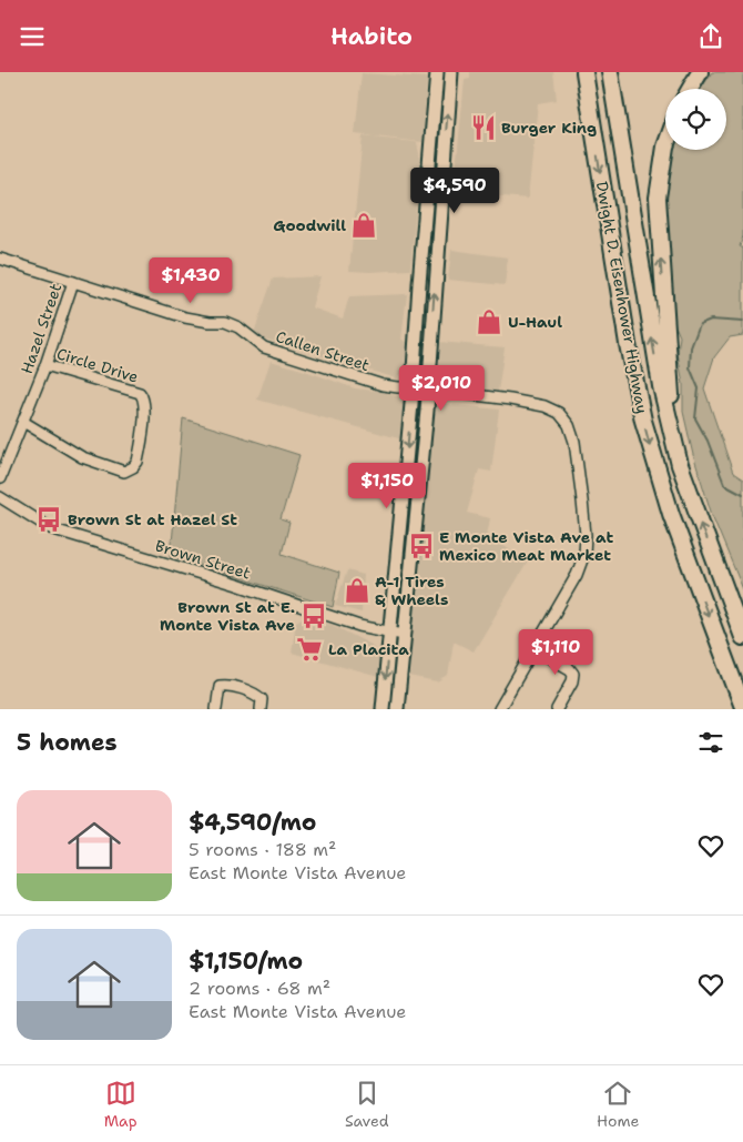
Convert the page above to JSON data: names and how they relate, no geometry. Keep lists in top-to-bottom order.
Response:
{
  "streets": {
    "highway": ["Dwight D. Eisenhower Highway"],
    "street": [
      "Hazel Street",
      "Callen Street",
      "Circle Drive",
      "Brown Street"
    ]
  },
  "crossings": [
    ["Hazel Street", "Callen Street"],
    ["Hazel Street", "Circle Drive"]
  ],
  "places": {
    "restaurant": ["Burger King"],
    "shop": ["Goodwill", "U-Haul", "A-1 Tires & Wheels"],
    "bus stop": ["Brown St at Hazel St", "E Monte Vista Ave at Mexico Meat Market", "Brown St at E. Monte Vista Ave"],
    "supermarket": ["La Placita"]
  },
  "page": {
    "header": "Habito",
    "price": [
      "$4,590",
      "$1,430",
      "$2,010",
      "$1,150",
      "$1,110"
    ],
    "heading": "5 homes",
    "list": [
      {
        "name": "$4,590/mo",
        "note": "5 rooms · 188 m² · East Monte Vista Avenue"
      },
      {
        "name": "$1,150/mo",
        "note": "2 rooms · 68 m² · East Monte Vista Avenue"
      }
    ],
    "tabs": ["Map", "Saved", "Home"]
  }
}
